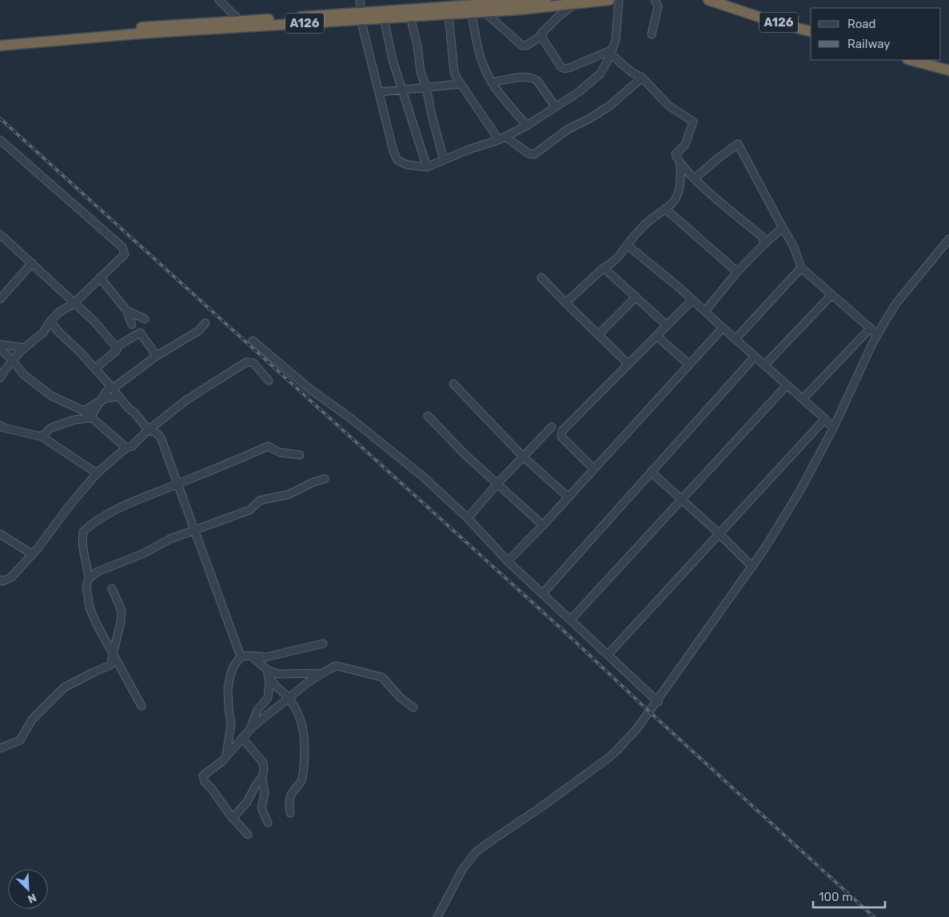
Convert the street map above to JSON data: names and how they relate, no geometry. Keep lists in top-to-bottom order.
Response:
{
  "streets": {
    "highway": ["A126"]
  },
  "legend": ["Road", "Railway"],
  "scale_bar": "100 m",
  "north": "bottom right"
}
